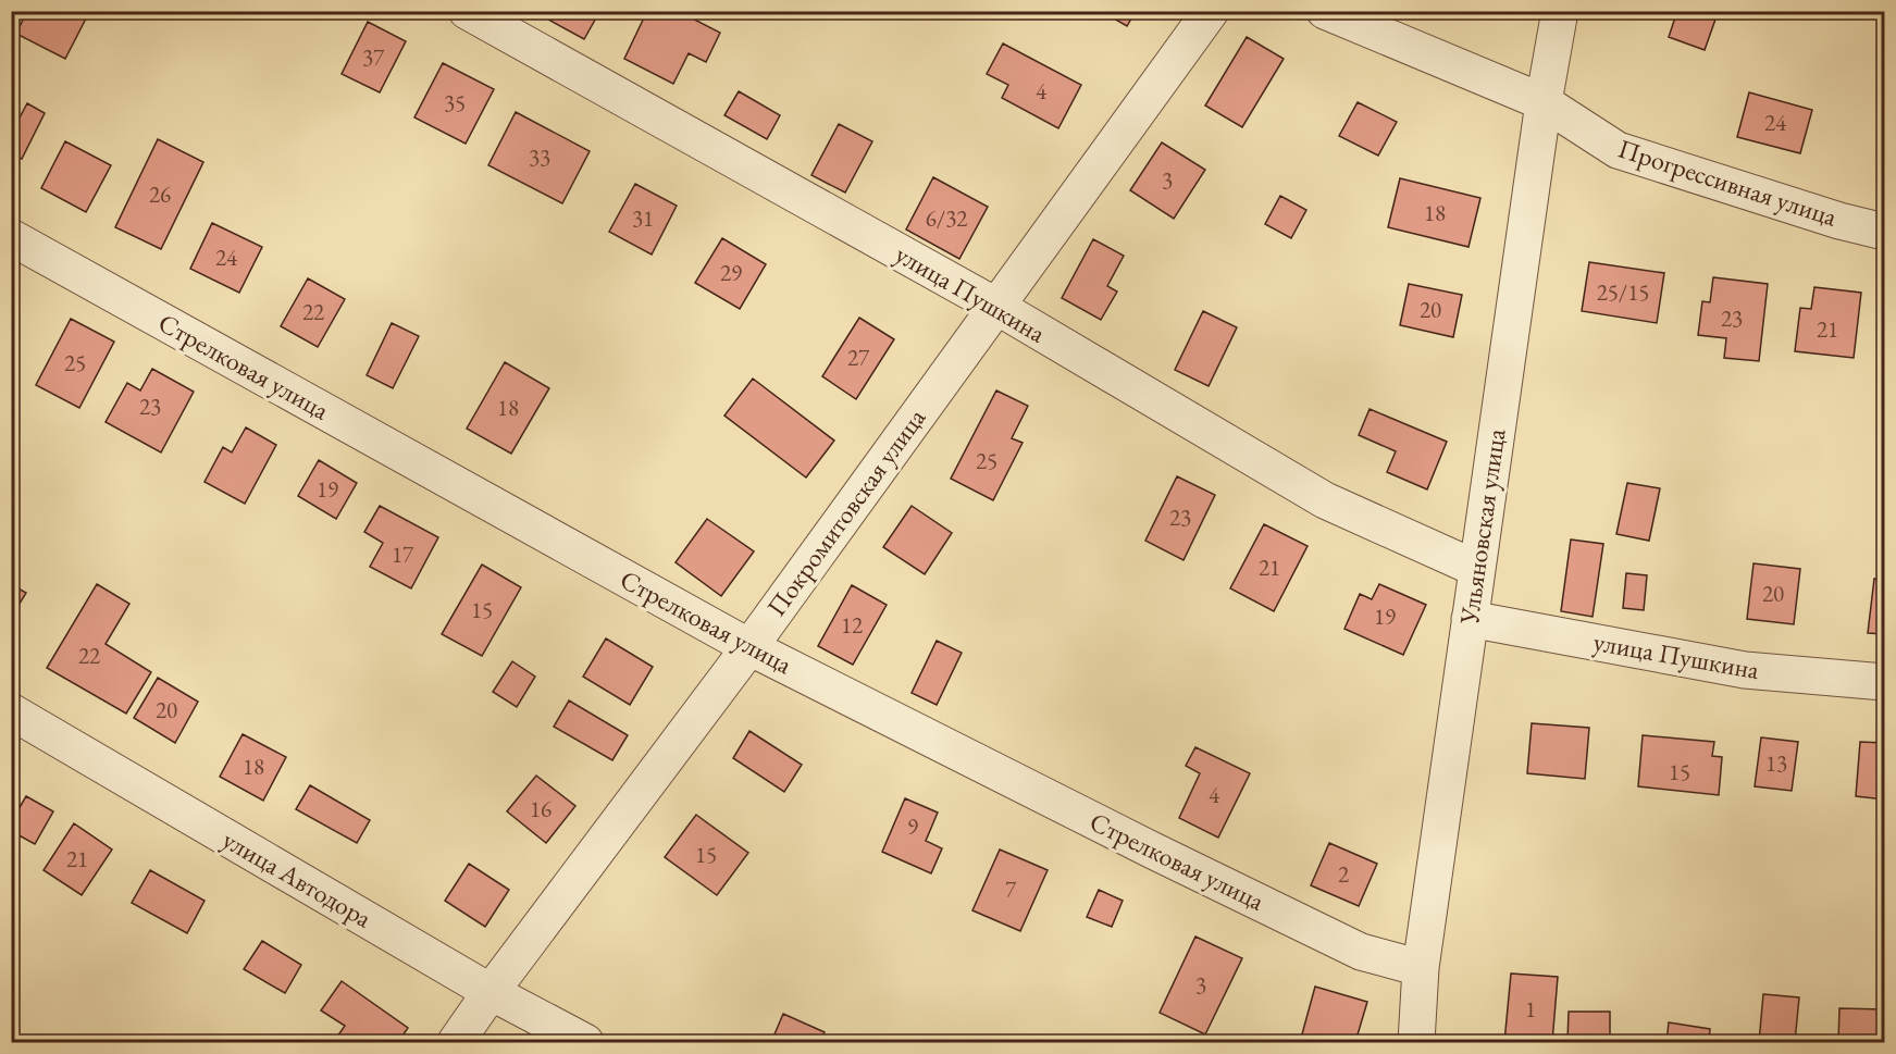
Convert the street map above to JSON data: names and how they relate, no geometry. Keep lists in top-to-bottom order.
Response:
{
  "streets": {
    "street": [
      "Прогрессивная улица",
      "улица Пушкина",
      "Стрелковая улица",
      "Покромитовская улица",
      "Ульяновская улица",
      "улица Автодора"
    ]
  },
  "crossings": [
    ["Прогрессивная улица", "Ульяновская улица"],
    ["улица Пушкина", "Покромитовская улица"],
    ["улица Пушкина", "Ульяновская улица"],
    ["Стрелковая улица", "Покромитовская улица"],
    ["Стрелковая улица", "Ульяновская улица"],
    ["Покромитовская улица", "улица Автодора"]
  ],
  "house_numbers": [
    "37",
    "4",
    "35",
    "24",
    "33",
    "3",
    "26",
    "18",
    "31",
    "6/32",
    "24",
    "29",
    "25/15",
    "20",
    "22",
    "23",
    "21",
    "27",
    "25",
    "23",
    "18",
    "25",
    "19",
    "23",
    "17",
    "21",
    "20",
    "15",
    "19",
    "12",
    "22",
    "20",
    "13",
    "18",
    "15",
    "4",
    "16",
    "9",
    "15",
    "21",
    "2",
    "7",
    "3",
    "1"
  ]
}
